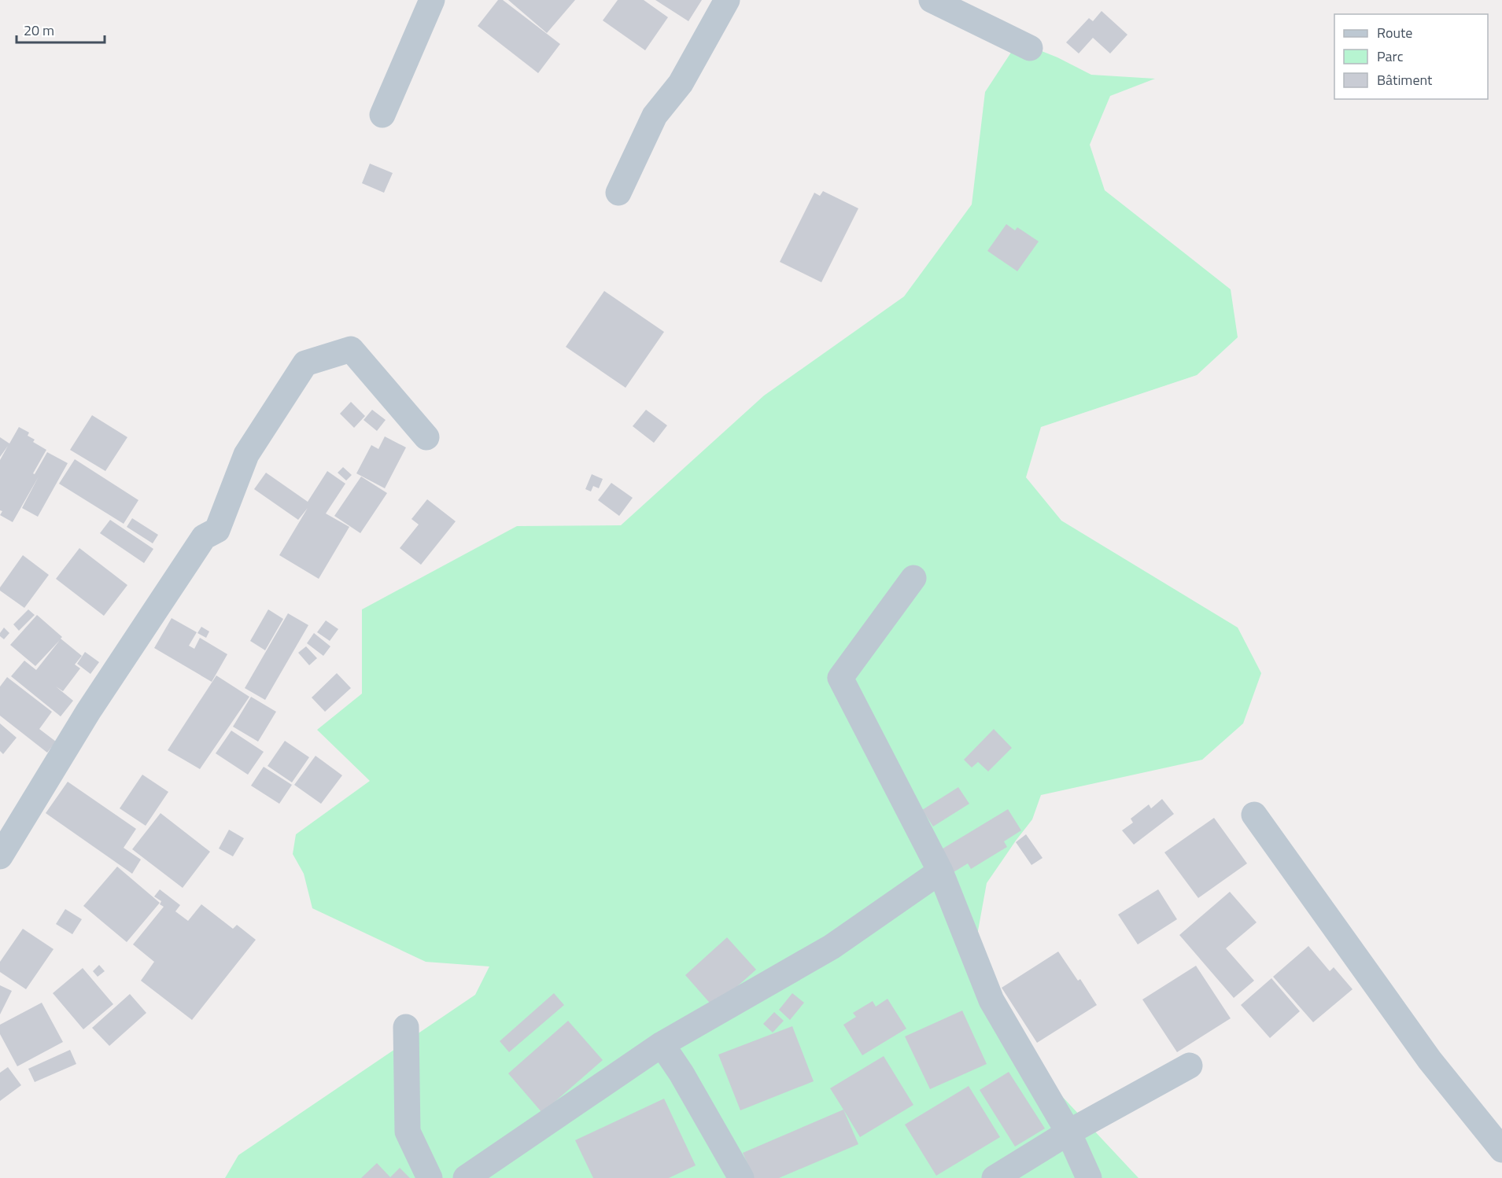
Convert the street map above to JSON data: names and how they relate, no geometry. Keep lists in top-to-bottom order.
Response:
{
  "legend": ["Route", "Parc", "Bâtiment"],
  "scale_bar": "20 m"
}
